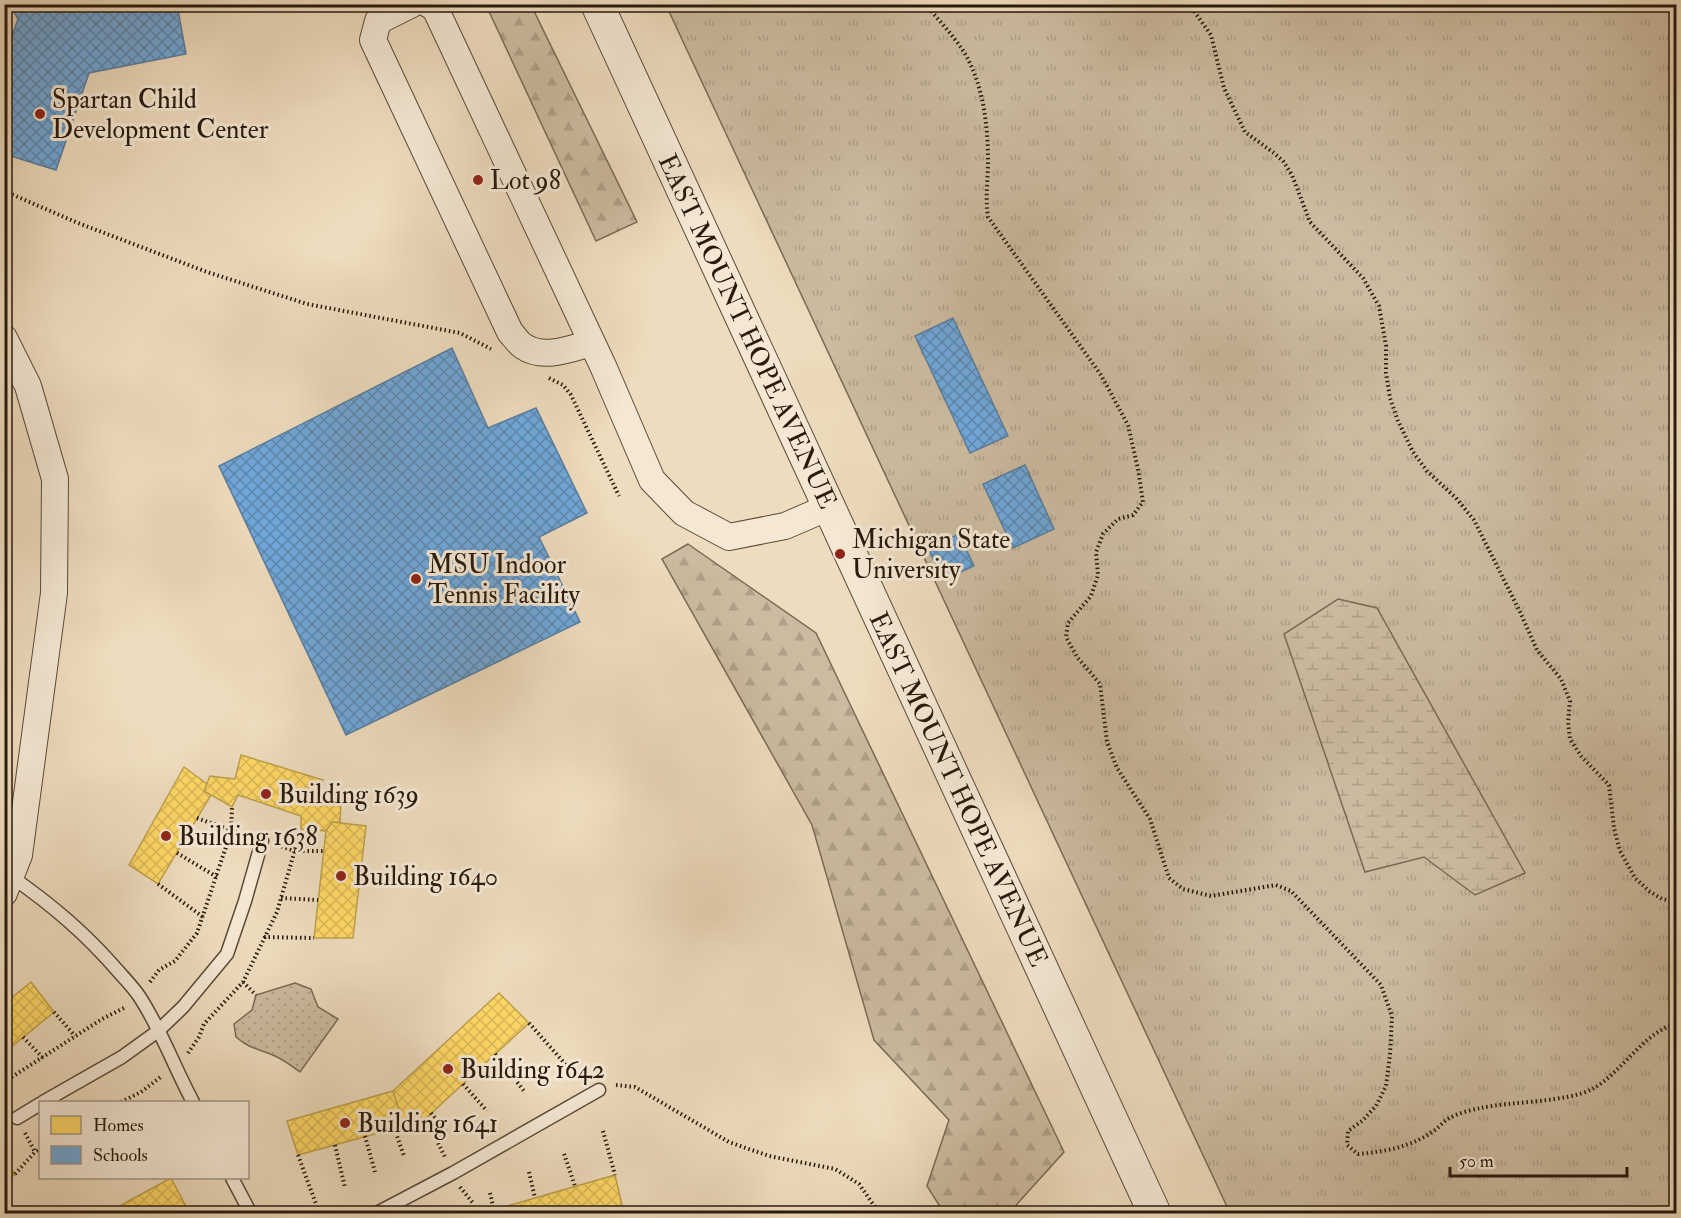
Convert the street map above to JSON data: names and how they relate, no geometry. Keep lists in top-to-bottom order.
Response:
{
  "streets": {
    "street": ["EAST MOUNT HOPE AVENUE"]
  },
  "places": [
    "Spartan Child Development Center",
    "Lot 98",
    "Michigan State University",
    "MSU Indoor Tennis Facility",
    "Building 1639",
    "Building 1638",
    "Building 1640",
    "Building 1642",
    "Building 1641"
  ],
  "legend": ["Homes", "Schools"],
  "scale_bar": "50 m"
}
